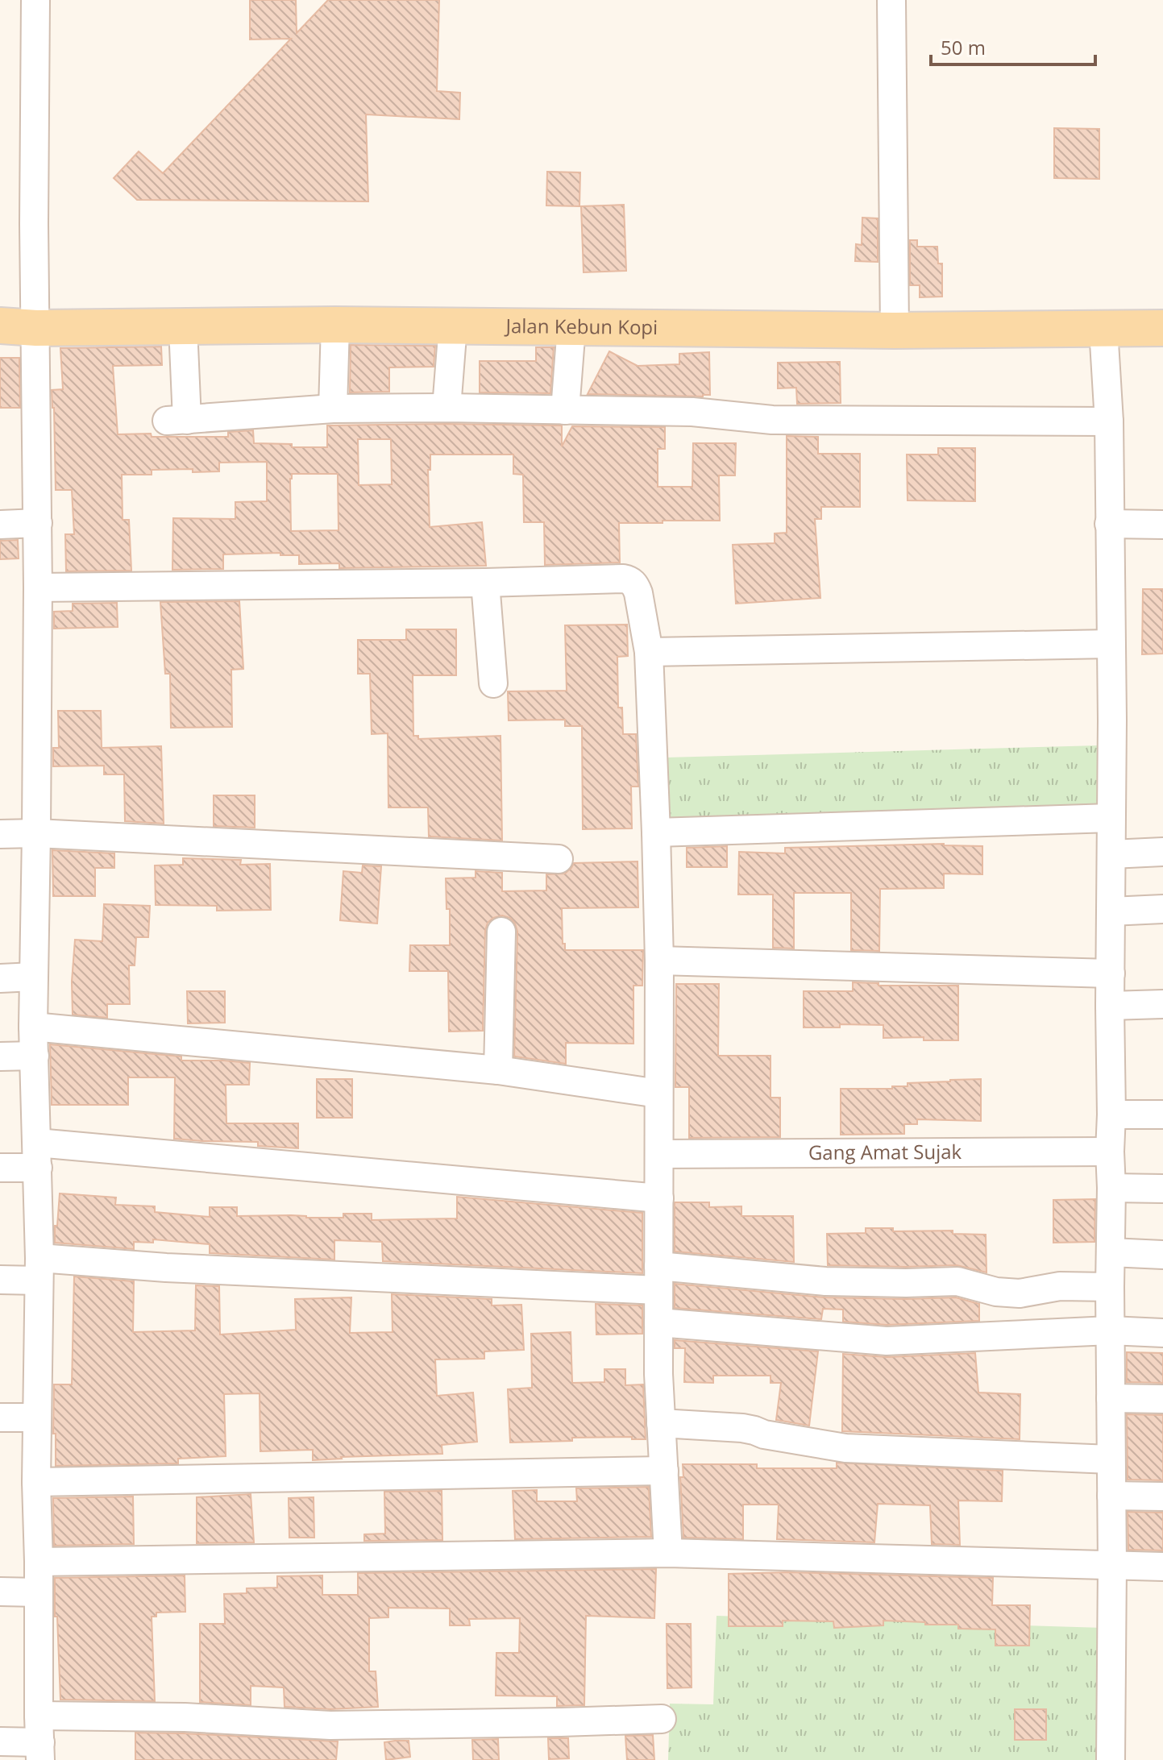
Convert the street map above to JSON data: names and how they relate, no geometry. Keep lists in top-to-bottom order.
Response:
{
  "streets": {
    "main road": ["Jalan Kebun Kopi"],
    "street": ["Gang Amat Sujak"]
  },
  "scale_bar": "50 m"
}
